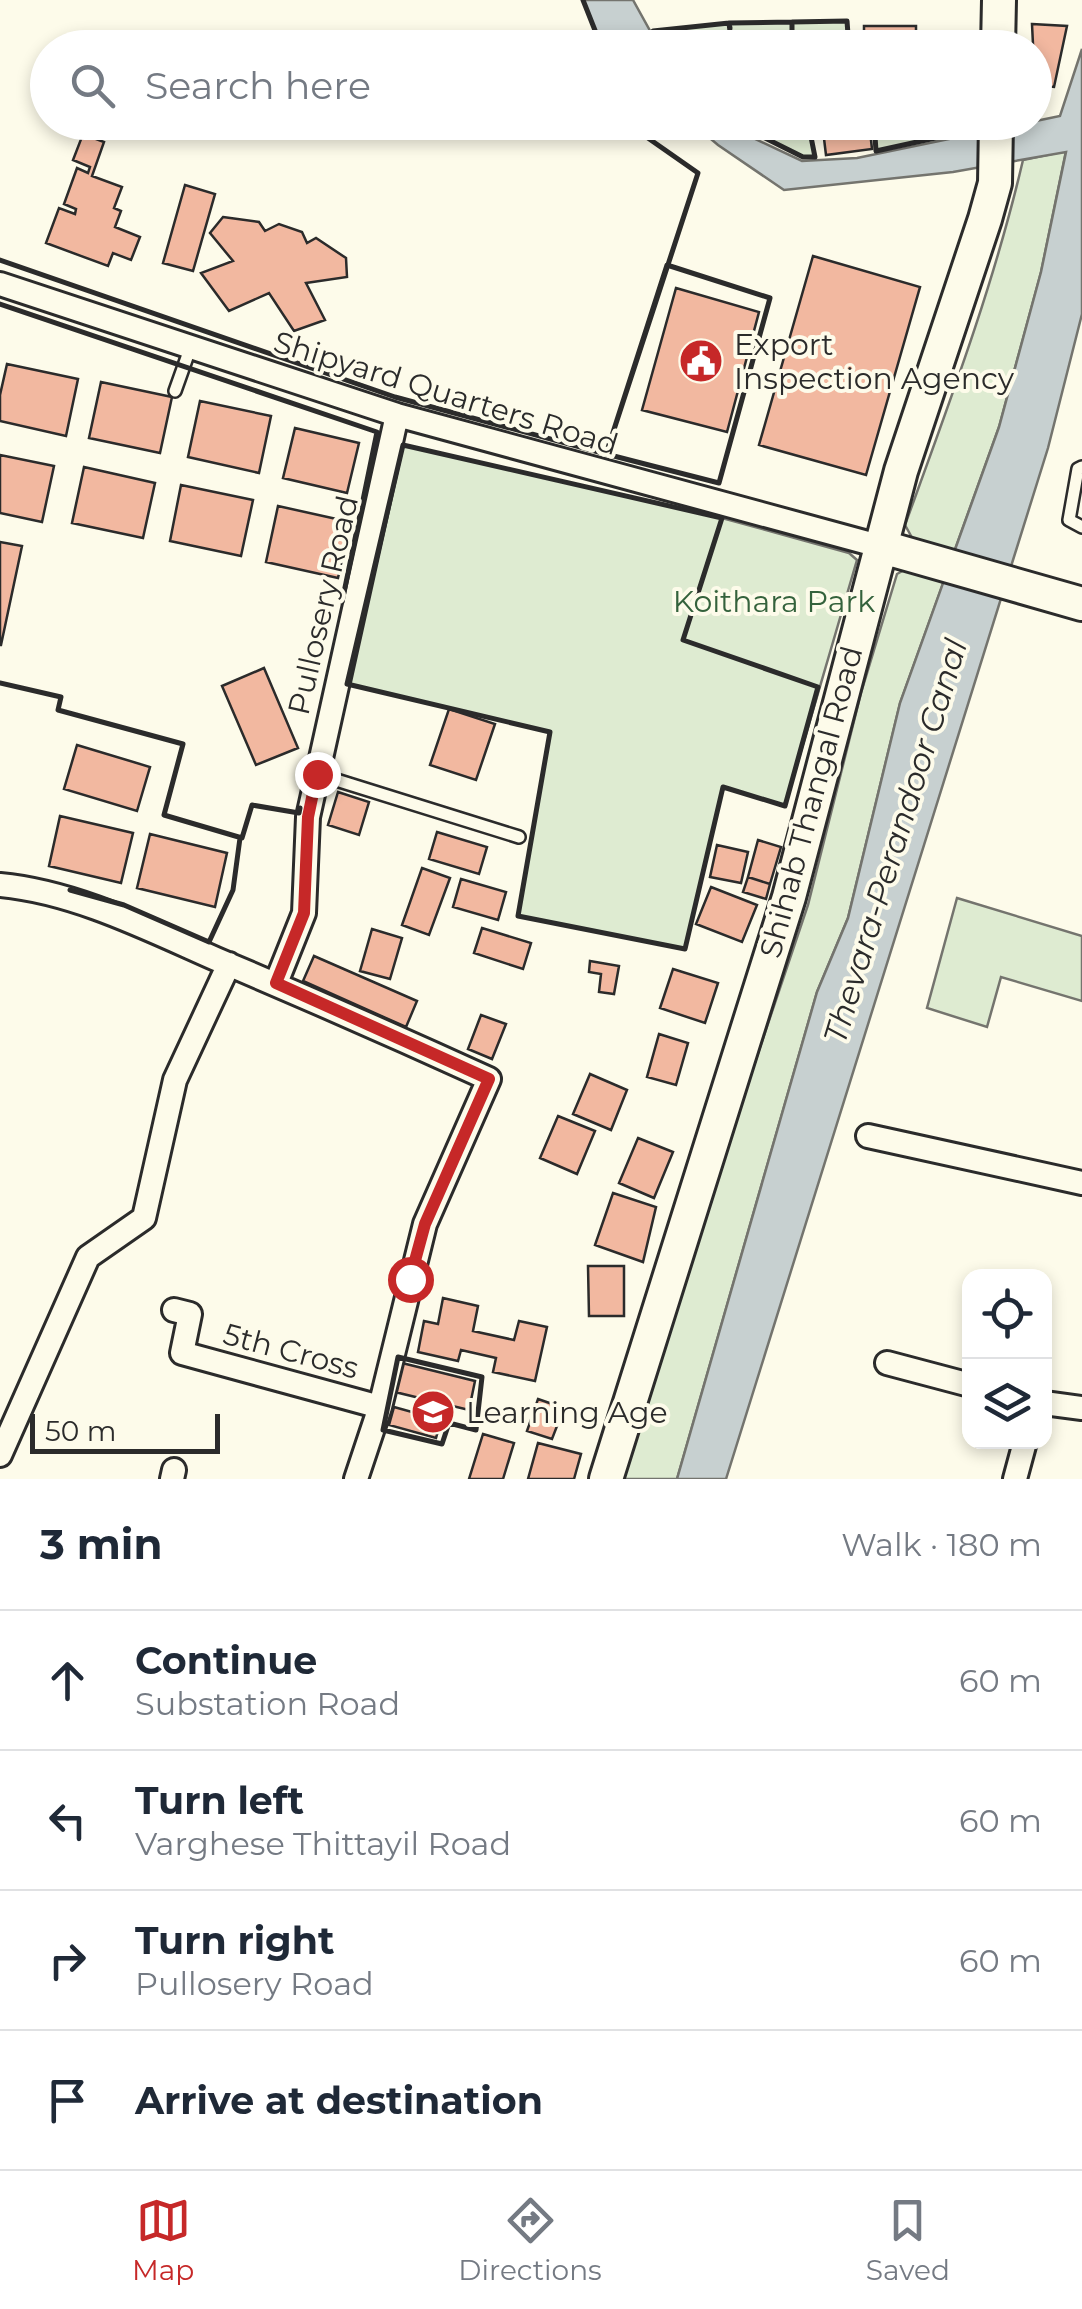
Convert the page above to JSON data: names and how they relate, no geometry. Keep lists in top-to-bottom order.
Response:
{
  "streets": {
    "street": [
      "Shipyard Quarters Road",
      "Pullosery Road",
      "Shihab Thangal Road",
      "5th Cross"
    ]
  },
  "crossings": [
    ["Shipyard Quarters Road", "Pullosery Road"],
    ["Shipyard Quarters Road", "Shihab Thangal Road"]
  ],
  "water": ["Thevara-Perandoor Canal"],
  "parks": ["Koithara Park"],
  "places": {
    "public building": ["Export Inspection Agency"],
    "school or university": ["Learning Age"]
  },
  "scale_bar": "50 m",
  "page": {
    "search": "Search here",
    "scale": "50 m",
    "heading": ["3 min", "Walk · 180 m"],
    "list": [
      ["Continue", "Substation Road", "60 m"],
      ["Turn left", "Varghese Thittayil Road", "60 m"],
      ["Turn right", "Pullosery Road", "60 m"],
      "Arrive at destination"
    ],
    "nav": ["Map", "Directions", "Saved"]
  }
}
